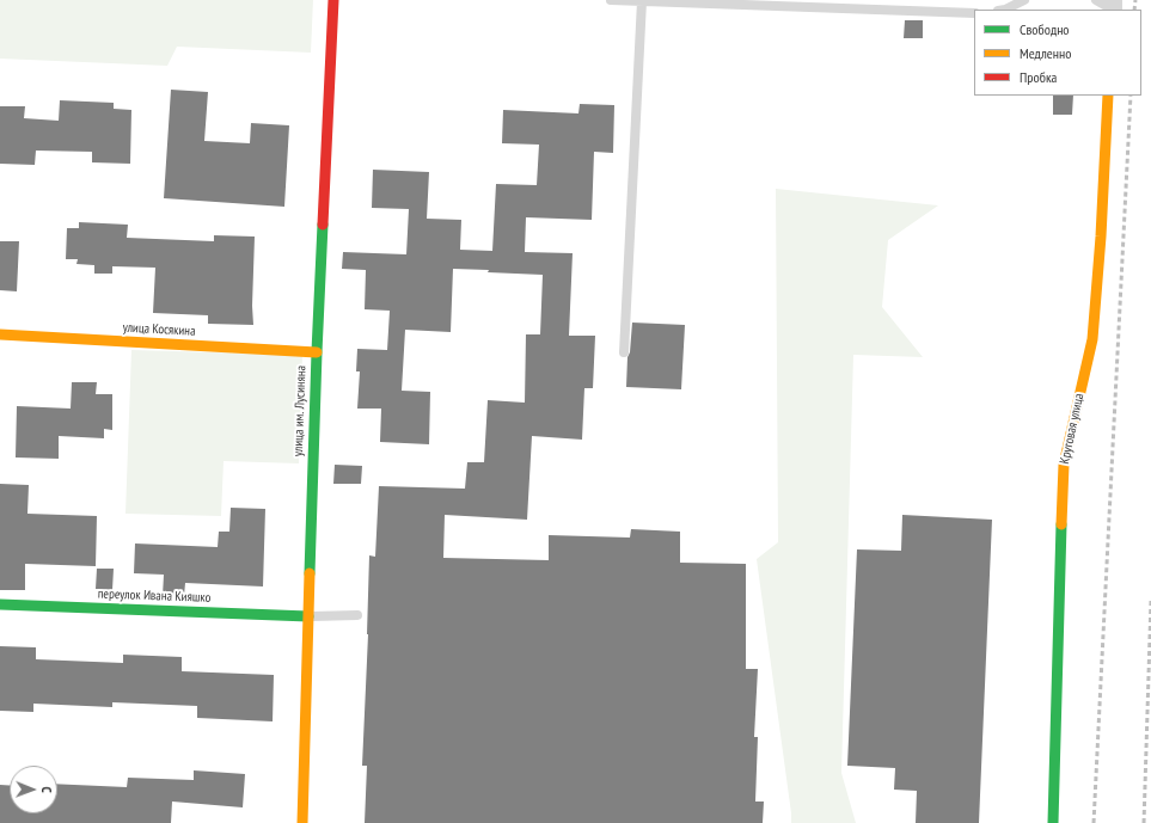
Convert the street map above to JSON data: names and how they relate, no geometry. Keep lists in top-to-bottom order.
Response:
{
  "streets": {
    "street": [
      "улица Косякина",
      "улица им. Лусиняна",
      "Круговая улица",
      "переулок Ивана Кияшко"
    ]
  },
  "crossings": [
    ["улица Косякина", "улица им. Лусиняна"],
    ["улица им. Лусиняна", "переулок Ивана Кияшко"]
  ],
  "legend": ["Свободно", "Медленно", "Пробка"],
  "north": "right"
}
